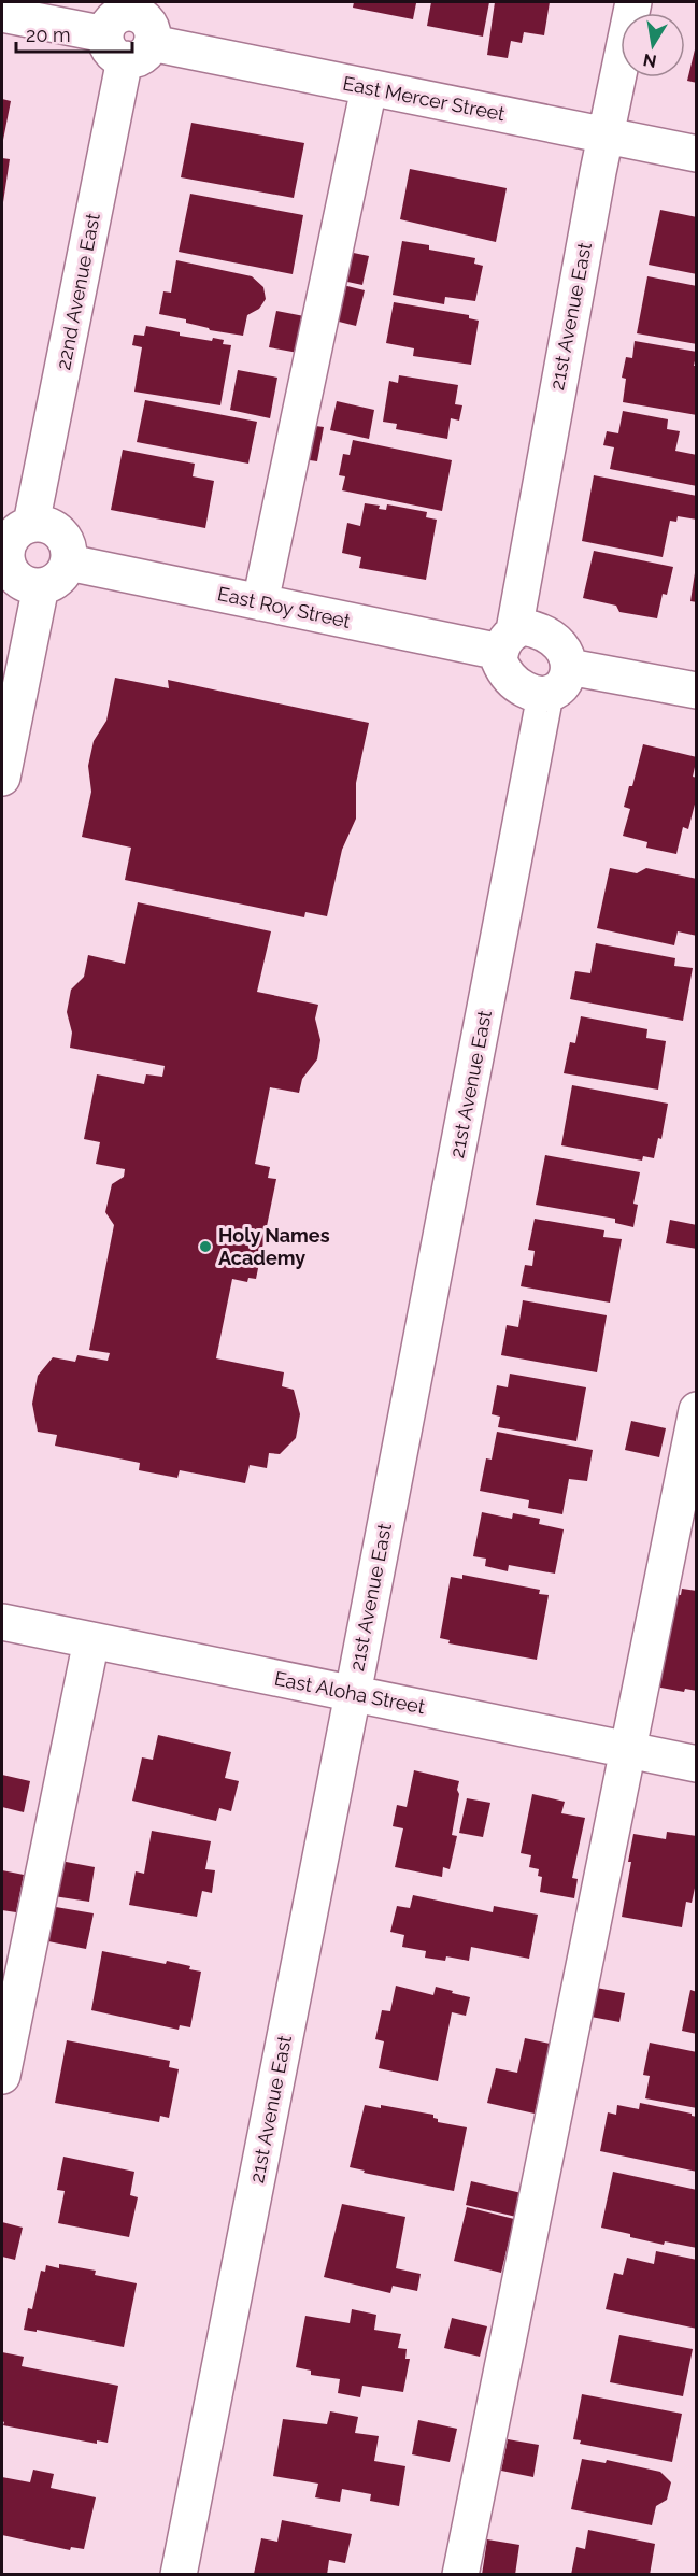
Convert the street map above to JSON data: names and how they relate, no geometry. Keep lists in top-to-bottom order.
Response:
{
  "streets": {
    "street": [
      "East Mercer Street",
      "22nd Avenue East",
      "21st Avenue East",
      "East Roy Street",
      "East Aloha Street"
    ]
  },
  "crossings": [
    ["East Mercer Street", "22nd Avenue East"],
    ["East Mercer Street", "21st Avenue East"],
    ["22nd Avenue East", "East Roy Street"],
    ["21st Avenue East", "East Roy Street"],
    ["21st Avenue East", "East Aloha Street"]
  ],
  "places": ["Holy Names Academy"],
  "scale_bar": "20 m",
  "north": "bottom"
}
